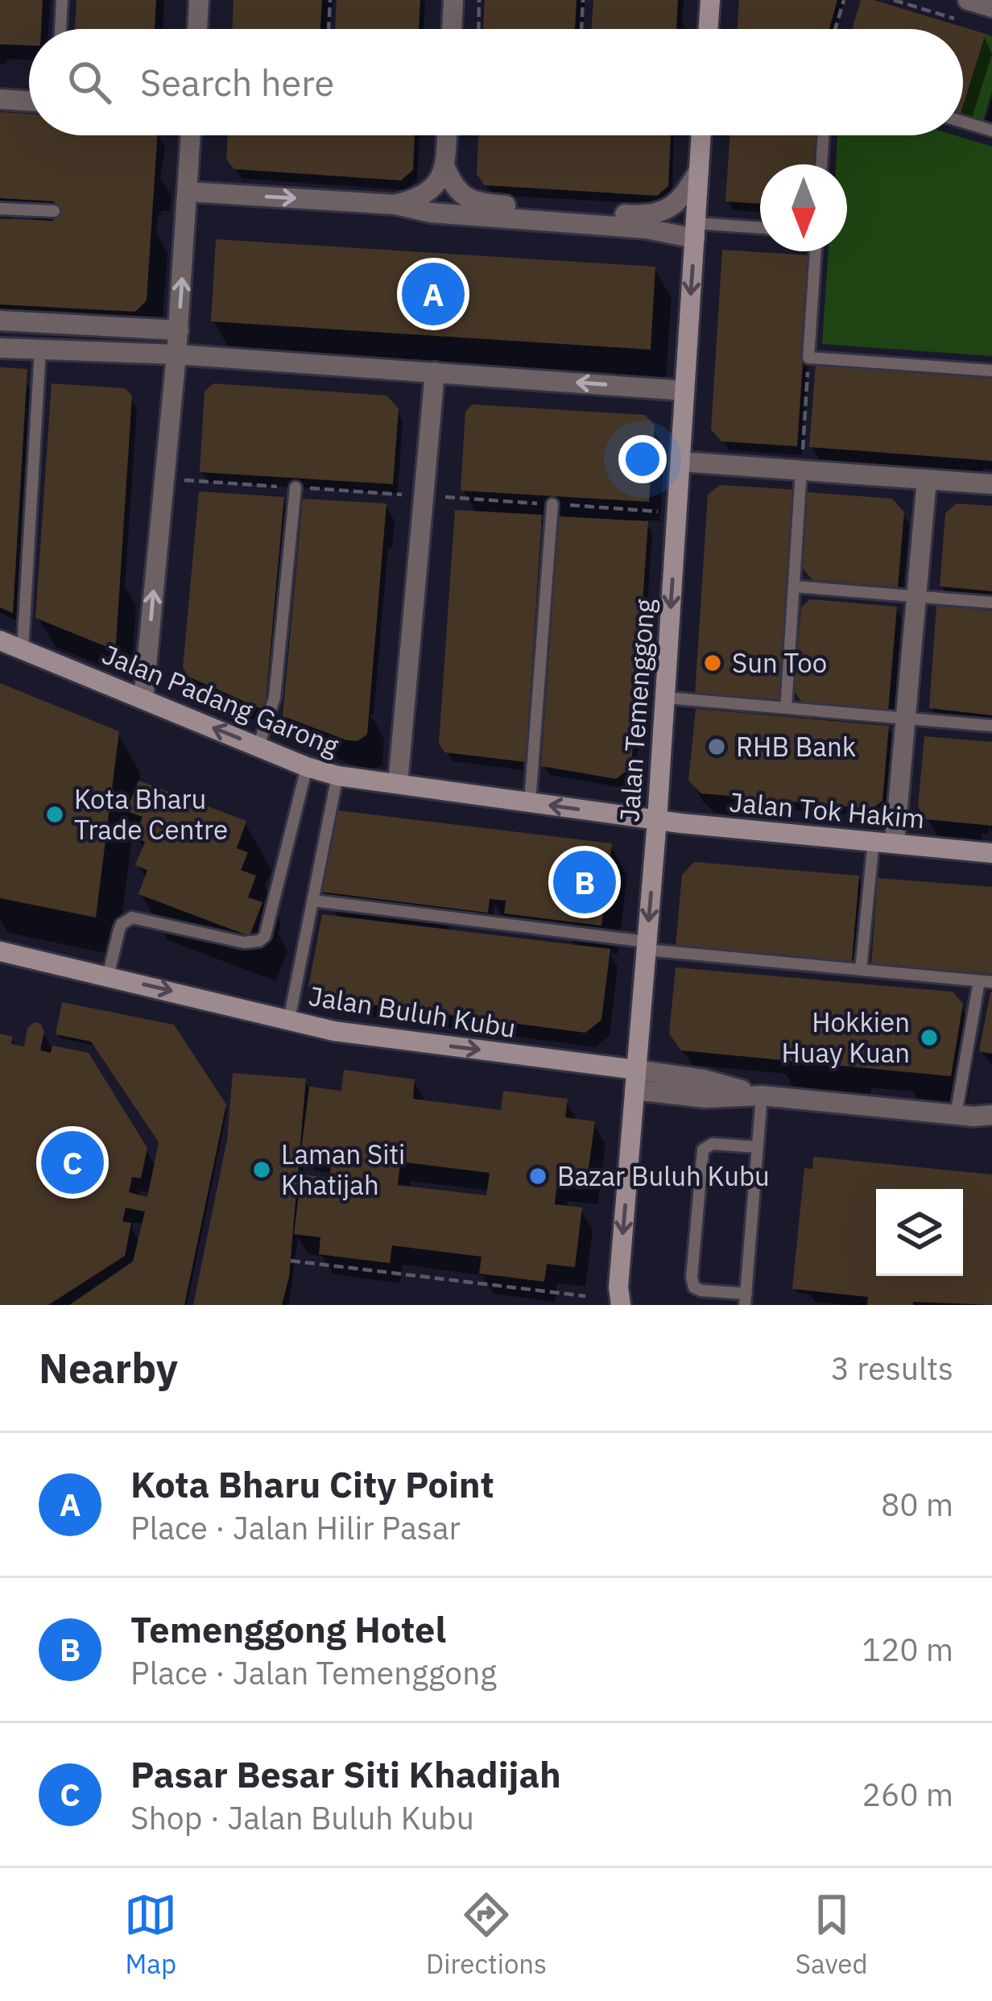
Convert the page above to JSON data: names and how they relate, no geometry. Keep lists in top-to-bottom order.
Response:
{
  "streets": {
    "street": [
      "Jalan Padang Garong",
      "Jalan Temenggong",
      "Jalan Tok Hakim",
      "Jalan Buluh Kubu"
    ]
  },
  "crossings": [
    ["Jalan Padang Garong", "Jalan Temenggong"],
    ["Jalan Padang Garong", "Jalan Tok Hakim"],
    ["Jalan Temenggong", "Jalan Tok Hakim"],
    ["Jalan Temenggong", "Jalan Buluh Kubu"]
  ],
  "one_way": ["Jalan Padang Garong", "Jalan Temenggong", "Jalan Buluh Kubu"],
  "places": [
    "Sun Too",
    "RHB Bank",
    "Kota Bharu Trade Centre",
    "Hokkien Huay Kuan",
    "Laman Siti Khatijah",
    "Bazar Buluh Kubu"
  ],
  "north": "bottom",
  "page": {
    "search": "Search here",
    "pins": ["A", "B", "C"],
    "heading": ["Nearby", "3 results"],
    "list": [
      {
        "mark": "A",
        "name": "Kota Bharu City Point",
        "note": "Place · Jalan Hilir Pasar",
        "value": "80 m"
      },
      {
        "mark": "B",
        "name": "Temenggong Hotel",
        "note": "Place · Jalan Temenggong",
        "value": "120 m"
      },
      {
        "mark": "C",
        "name": "Pasar Besar Siti Khadijah",
        "note": "Shop · Jalan Buluh Kubu",
        "value": "260 m"
      }
    ],
    "nav": ["Map", "Directions", "Saved"]
  }
}
